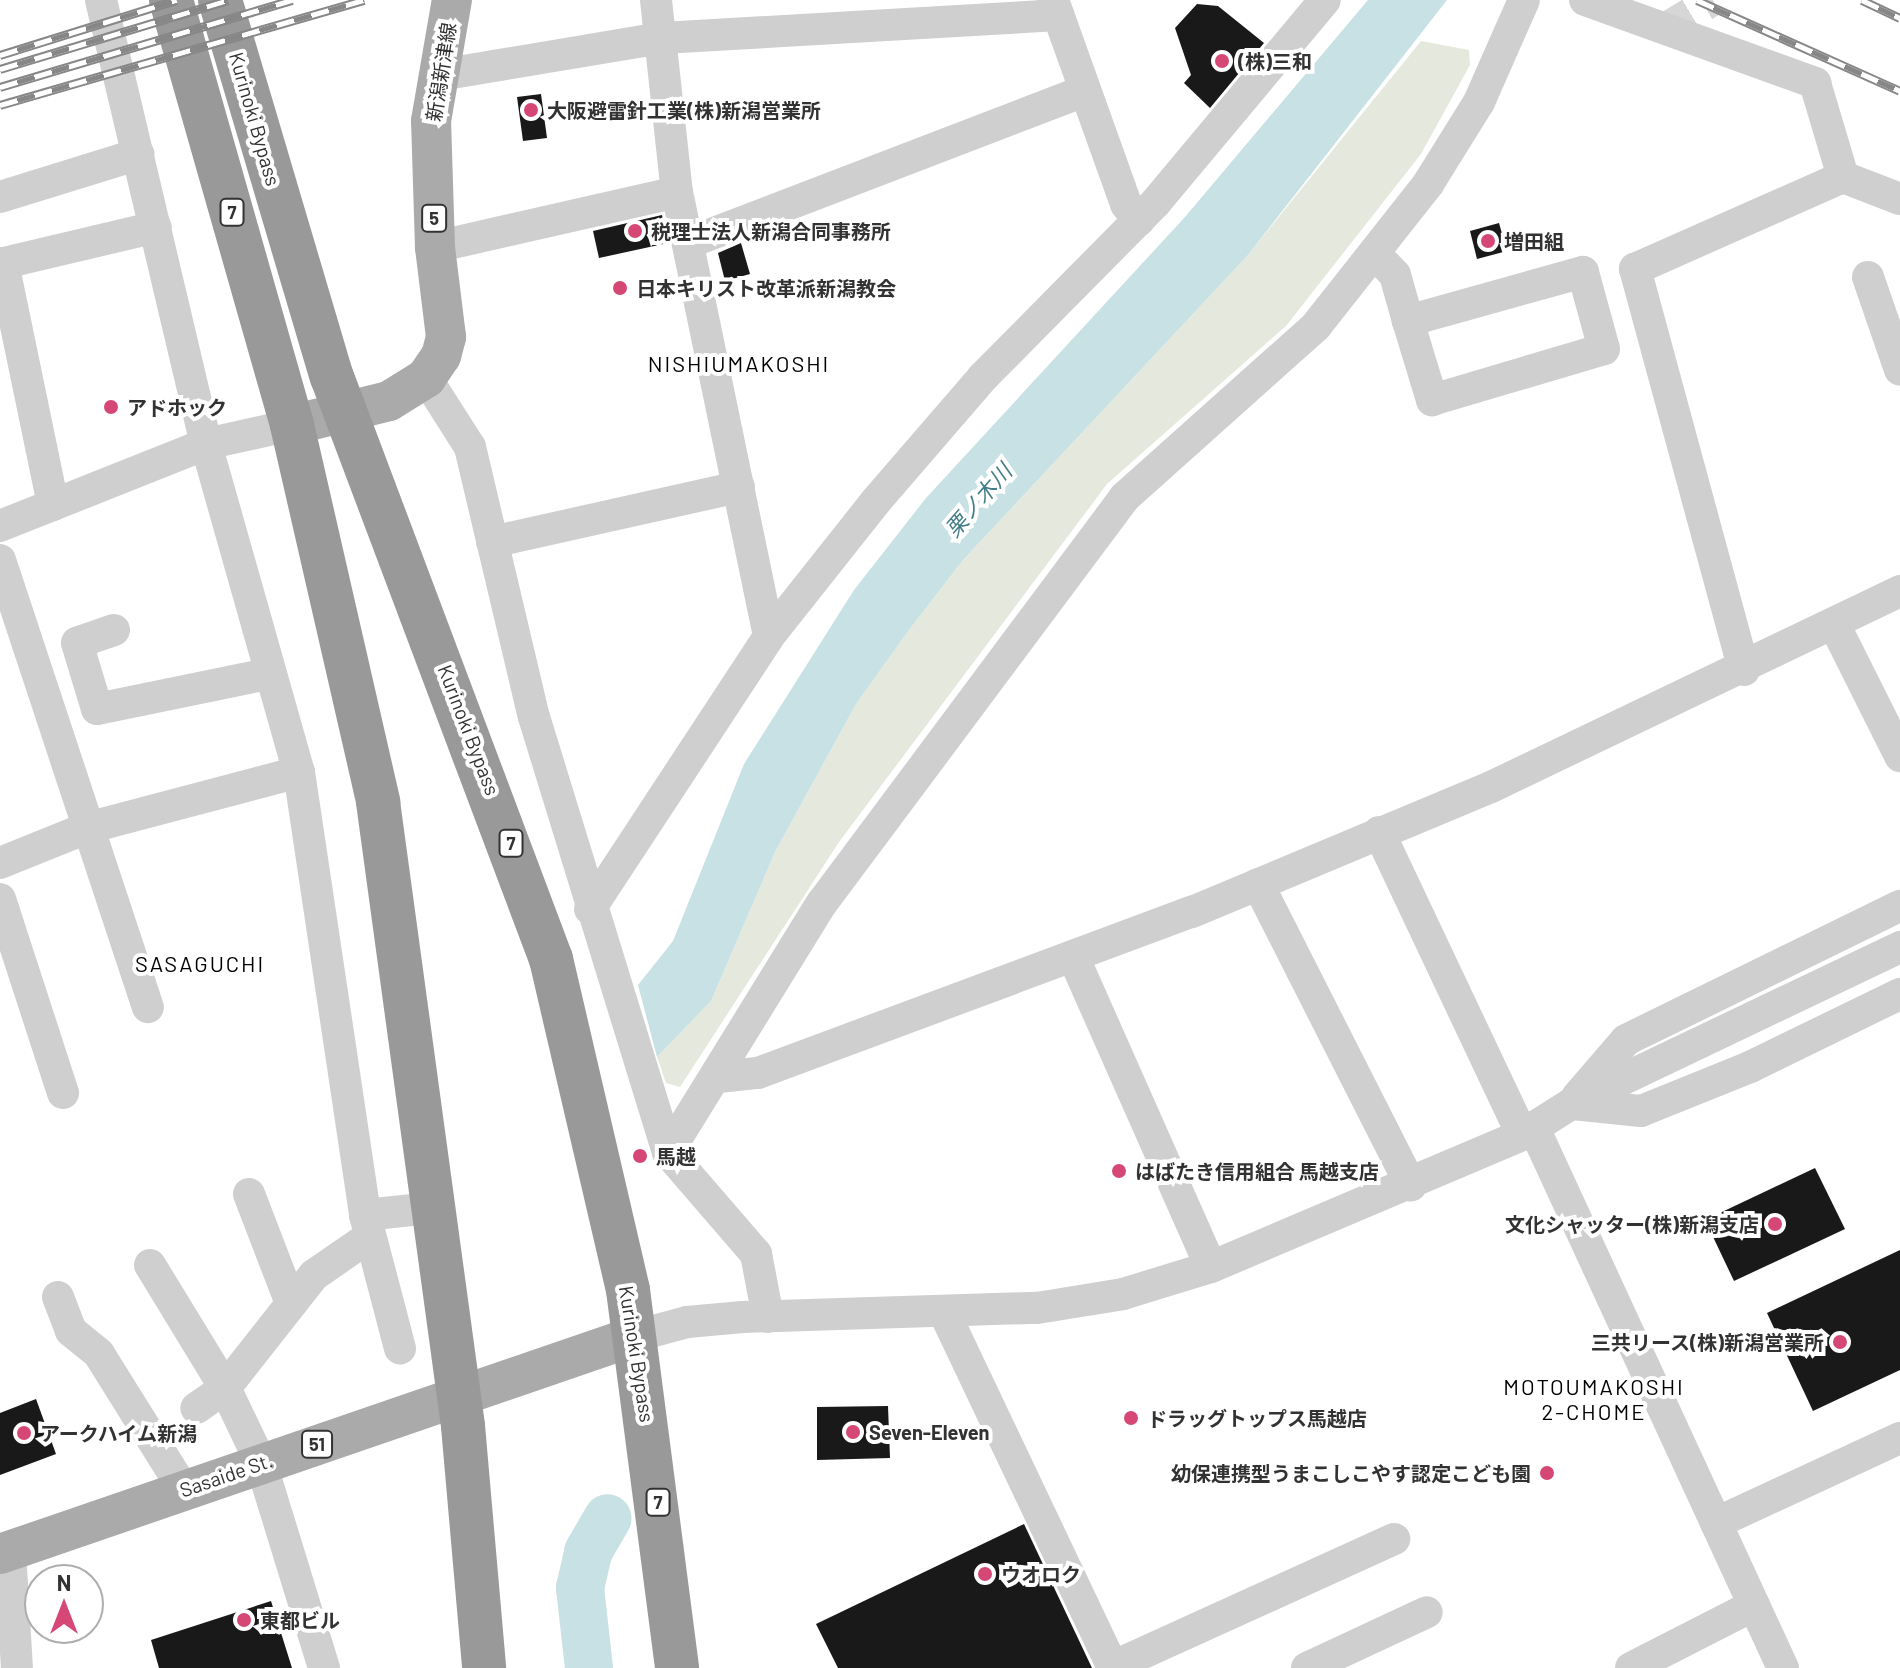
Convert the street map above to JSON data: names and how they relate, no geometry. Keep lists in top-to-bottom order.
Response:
{
  "streets": {
    "highway": ["Kurinoki Bypass", "7"],
    "main road": [
      "新潟新津線",
      "5",
      "51",
      "Sasaide St."
    ]
  },
  "crossings": [
    ["Kurinoki Bypass", "Sasaide St."],
    ["7", "Sasaide St."]
  ],
  "districts": ["NISHIUMAKOSHI", "SASAGUCHI", "MOTOUMAKOSHI 2-CHOME"],
  "water": ["栗ノ木川"],
  "places": [
    "(株)三和",
    "大阪避雷針工業(株)新潟営業所",
    "税理士法人新潟合同事務所",
    "増田組",
    "日本キリスト改革派新潟教会",
    "アドホック",
    "馬越",
    "はばたき信用組合 馬越支店",
    "文化シャッター(株)新潟支店",
    "三共リース(株)新潟営業所",
    "ドラッグトップス馬越店",
    "Seven-Eleven",
    "アークハイム新潟",
    "幼保連携型うまこしこやす認定こども園",
    "ウオロク",
    "東都ビル"
  ],
  "north": "top"
}
